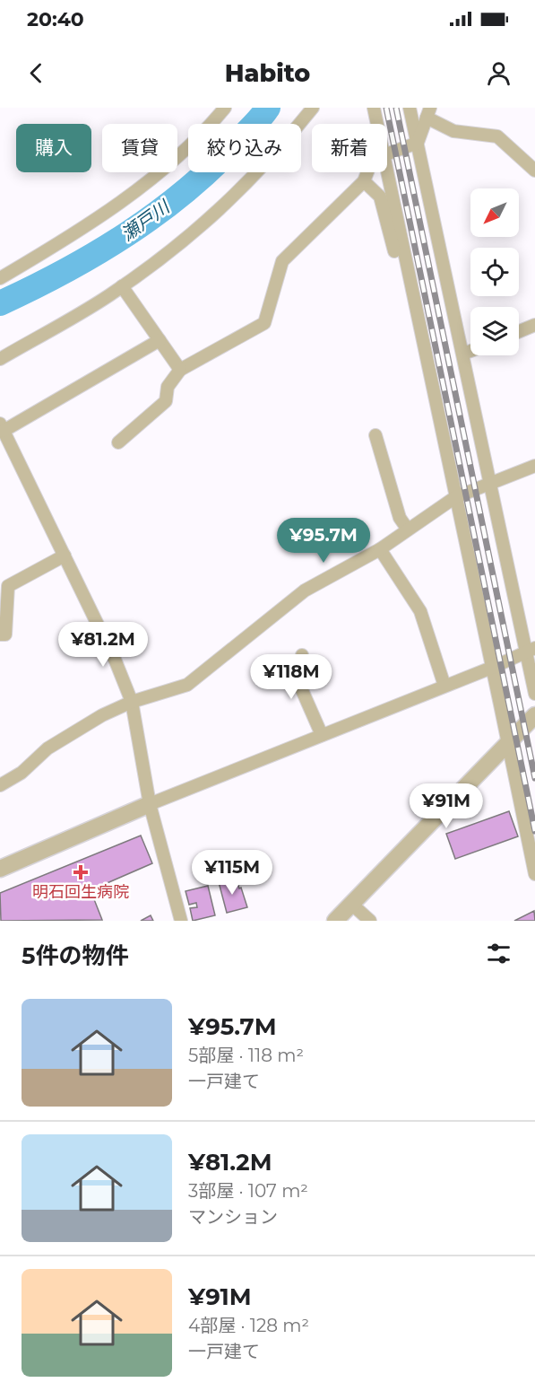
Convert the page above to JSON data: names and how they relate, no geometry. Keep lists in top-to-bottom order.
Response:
{
  "water": ["瀬戸川"],
  "places": {
    "health": ["明石回生病院"]
  },
  "north": "bottom left",
  "page": {
    "status": "20:40",
    "header": "Habito",
    "chip": [
      "購入",
      "賃貸",
      "絞り込み",
      "新着"
    ],
    "price": [
      "¥95.7M",
      "¥81.2M",
      "¥118M",
      "¥91M",
      "¥115M"
    ],
    "heading": "5件の物件",
    "list": [
      {
        "name": "¥95.7M",
        "note": "5部屋 · 118 m² · 一戸建て"
      },
      {
        "name": "¥81.2M",
        "note": "3部屋 · 107 m² · マンション"
      },
      {
        "name": "¥91M",
        "note": "4部屋 · 128 m² · 一戸建て"
      }
    ]
  }
}
